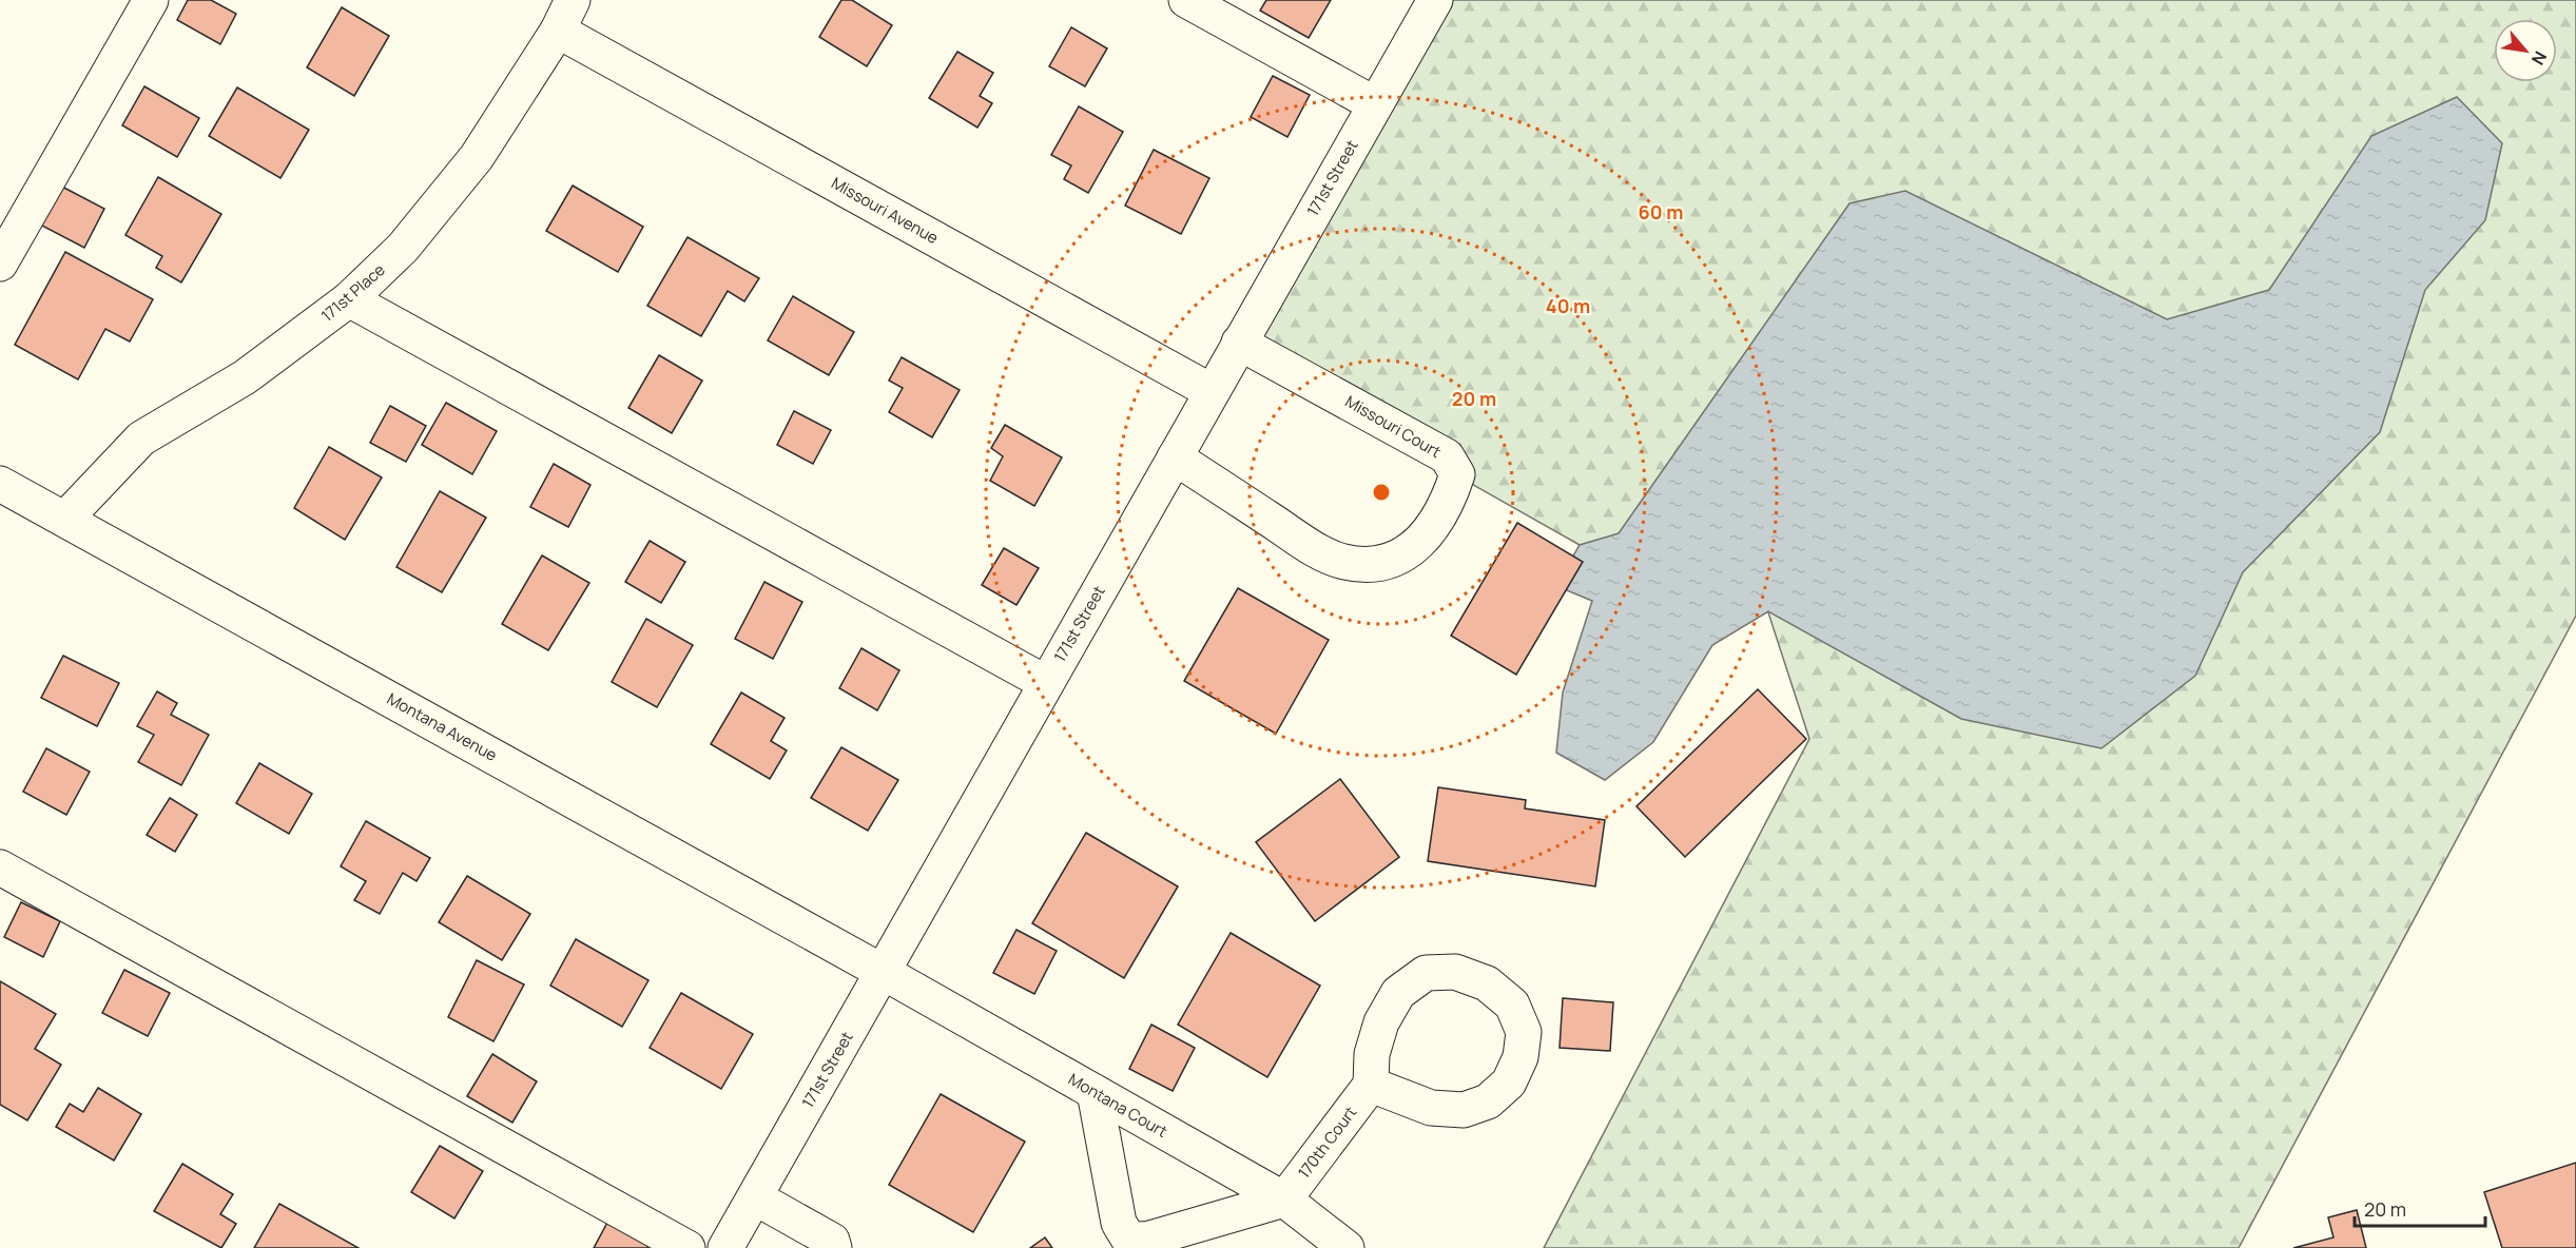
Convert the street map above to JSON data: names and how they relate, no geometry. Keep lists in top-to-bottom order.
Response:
{
  "streets": {
    "street": [
      "171st Street",
      "Missouri Avenue",
      "171st Place",
      "Missouri Court",
      "Montana Avenue",
      "Montana Court",
      "170th Court"
    ]
  },
  "crossings": [
    ["171st Street", "Missouri Avenue"],
    ["171st Street", "Missouri Court"],
    ["171st Street", "Montana Avenue"],
    ["171st Street", "Montana Court"],
    ["Missouri Avenue", "171st Place"],
    ["171st Place", "Montana Avenue"],
    ["Montana Avenue", "Montana Court"],
    ["Montana Court", "170th Court"]
  ],
  "scale_bar": "20 m",
  "north": "bottom right",
  "rings": ["60 m", "40 m", "20 m"]
}
